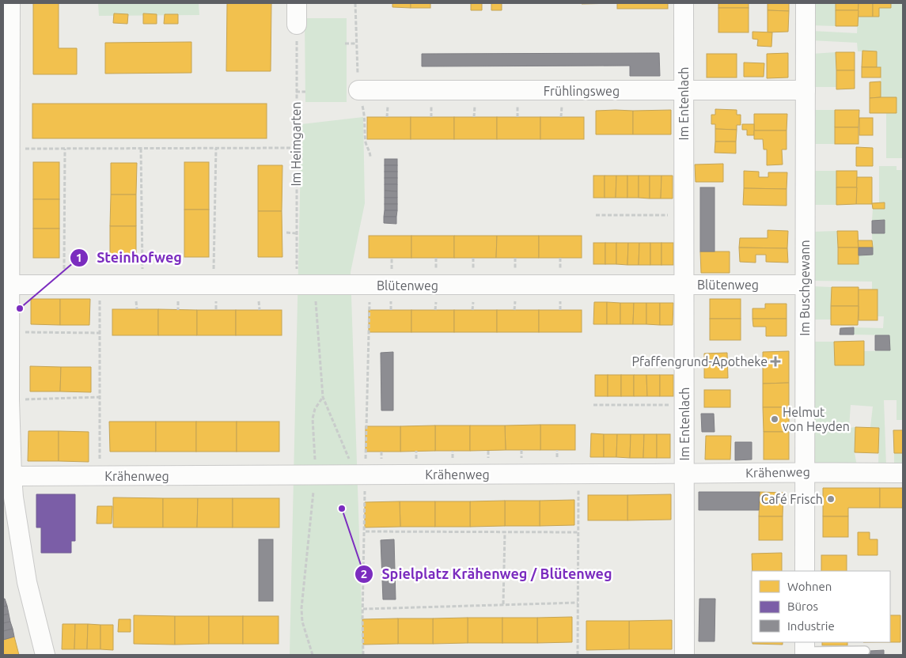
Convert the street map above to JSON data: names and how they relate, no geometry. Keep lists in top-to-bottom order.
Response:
{
  "streets": {
    "street": [
      "Frühlingsweg",
      "Im Entenlach",
      "Blütenweg",
      "Im Buschgewann",
      "Krähenweg"
    ],
    "path": ["Im Heimgarten"]
  },
  "crossings": [
    ["Frühlingsweg", "Im Entenlach"],
    ["Frühlingsweg", "Im Buschgewann"],
    ["Im Entenlach", "Blütenweg"],
    ["Im Entenlach", "Krähenweg"],
    ["Im Heimgarten", "Blütenweg"],
    ["Blütenweg", "Im Buschgewann"],
    ["Im Buschgewann", "Krähenweg"]
  ],
  "places": {
    "other": [
      "Steinhofweg",
      "Helmut von Heyden",
      "Café Frisch",
      "Spielplatz Krähenweg / Blütenweg"
    ],
    "health": ["Pfaffengrund-Apotheke"]
  },
  "legend": ["Wohnen", "Büros", "Industrie"]
}
